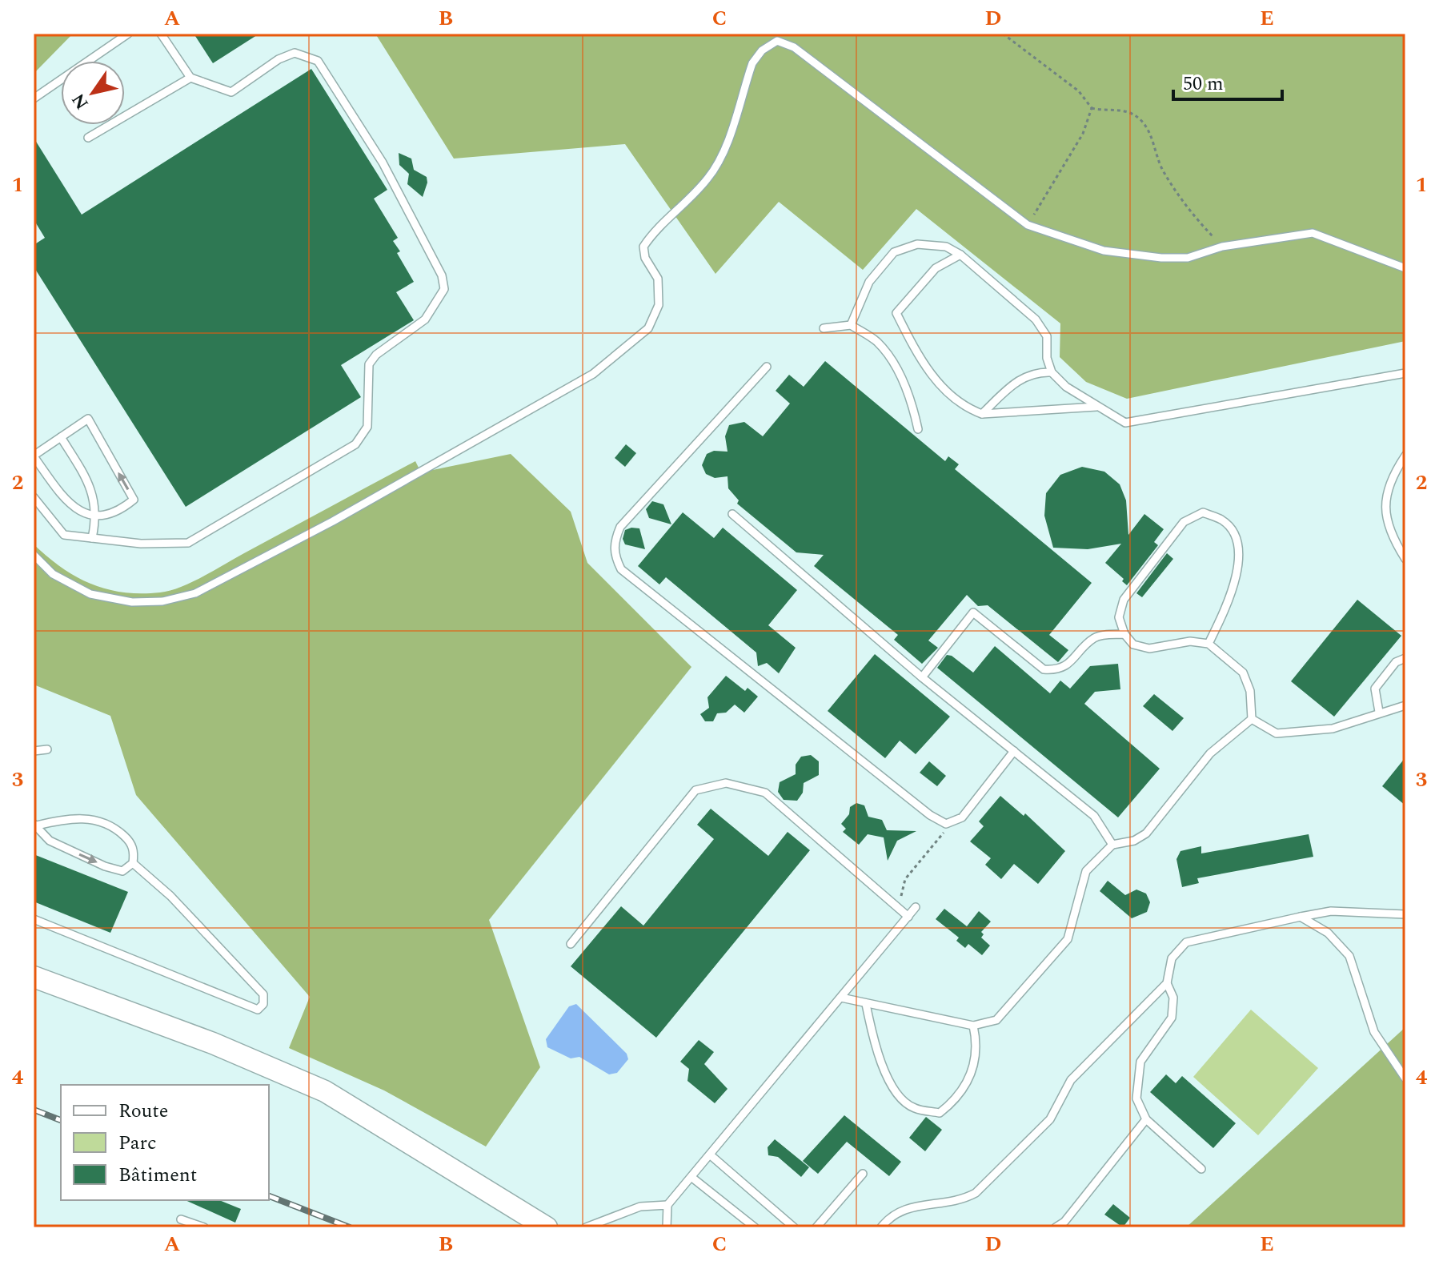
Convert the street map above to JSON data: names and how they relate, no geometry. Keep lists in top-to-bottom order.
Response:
{
  "legend": ["Route", "Parc", "Bâtiment"],
  "scale_bar": "50 m",
  "north": "bottom left",
  "grid": {
    "columns": [
      "A",
      "B",
      "C",
      "D",
      "E"
    ],
    "rows": [
      "1",
      "2",
      "3",
      "4"
    ]
  }
}
